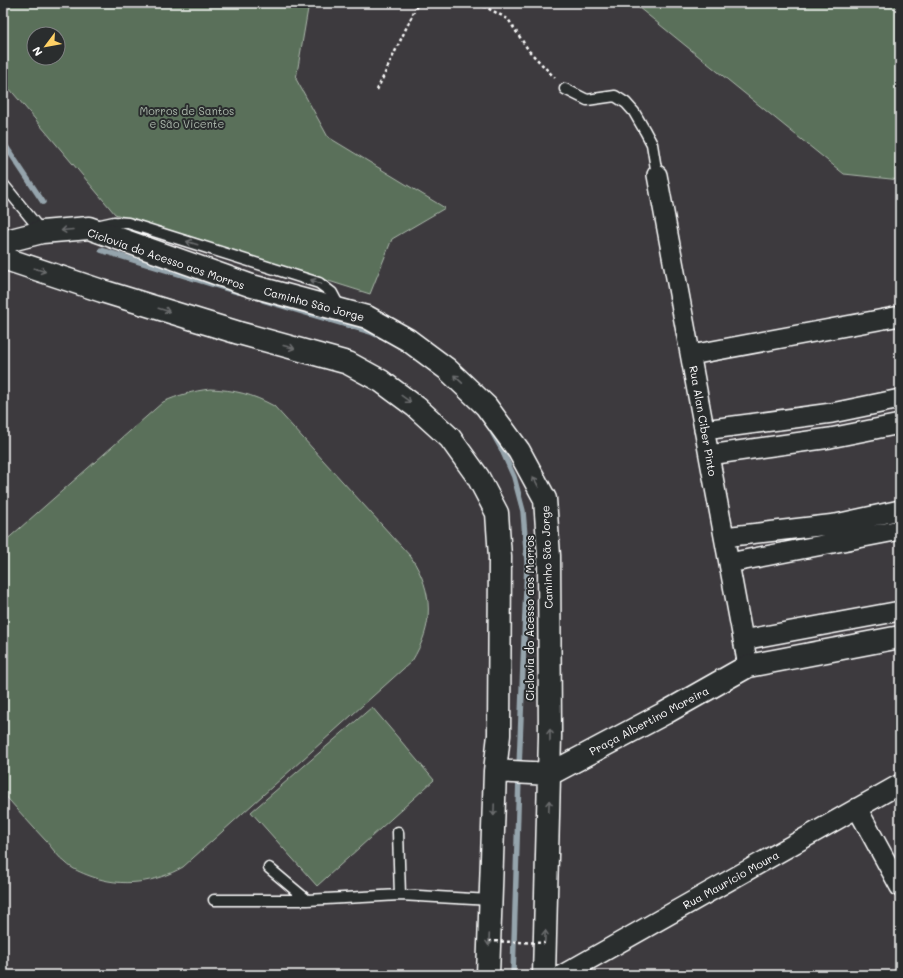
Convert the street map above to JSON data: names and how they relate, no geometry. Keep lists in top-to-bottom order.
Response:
{
  "streets": {
    "street": [
      "Caminho São Jorge",
      "Rua Alan Ciber Pinto",
      "Praça Albertino Moreira",
      "Rua Maurício Moura"
    ]
  },
  "crossings": [
    ["Caminho São Jorge", "Praça Albertino Moreira"],
    ["Rua Alan Ciber Pinto", "Praça Albertino Moreira"]
  ],
  "one_way": ["Caminho São Jorge"],
  "parks": ["Morros de Santos e São Vicente"],
  "north": "bottom left"
}
